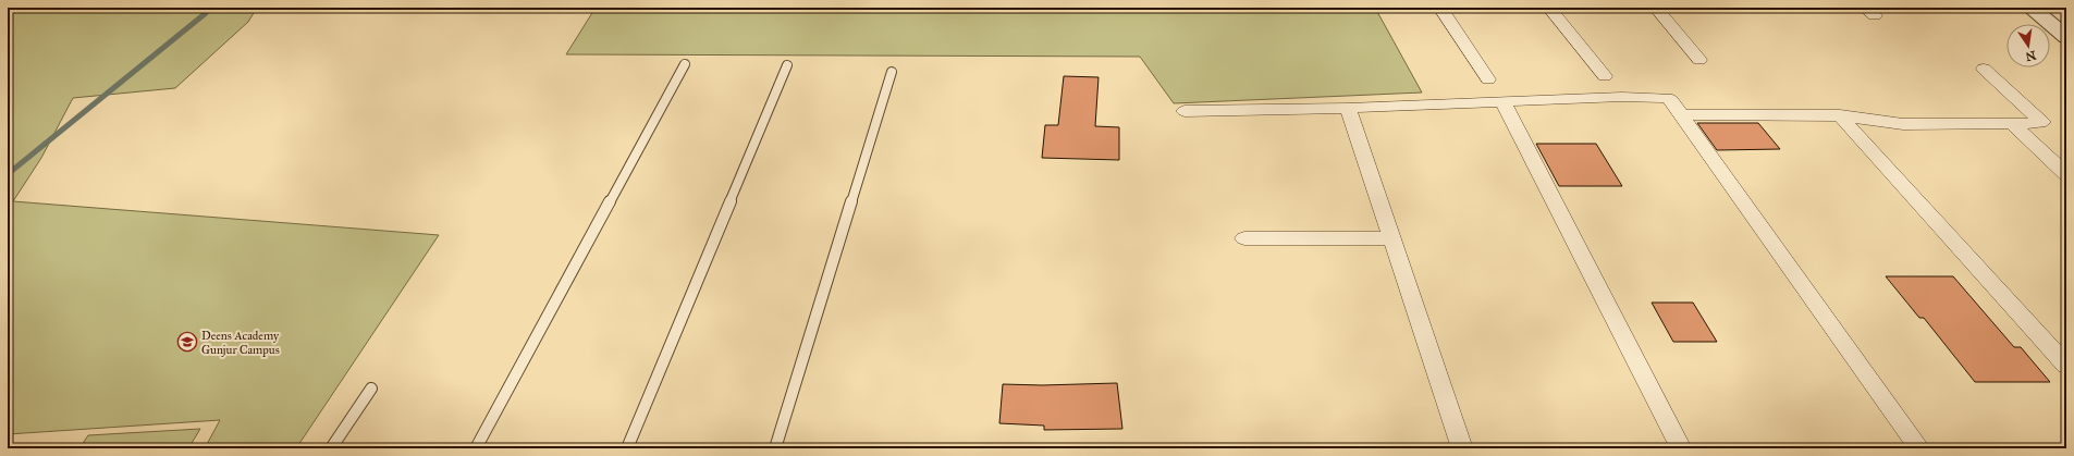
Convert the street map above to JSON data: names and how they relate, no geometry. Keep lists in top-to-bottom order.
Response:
{
  "places": {
    "school or university": ["Deens Academy Gunjur Campus"]
  },
  "north": "bottom"
}
